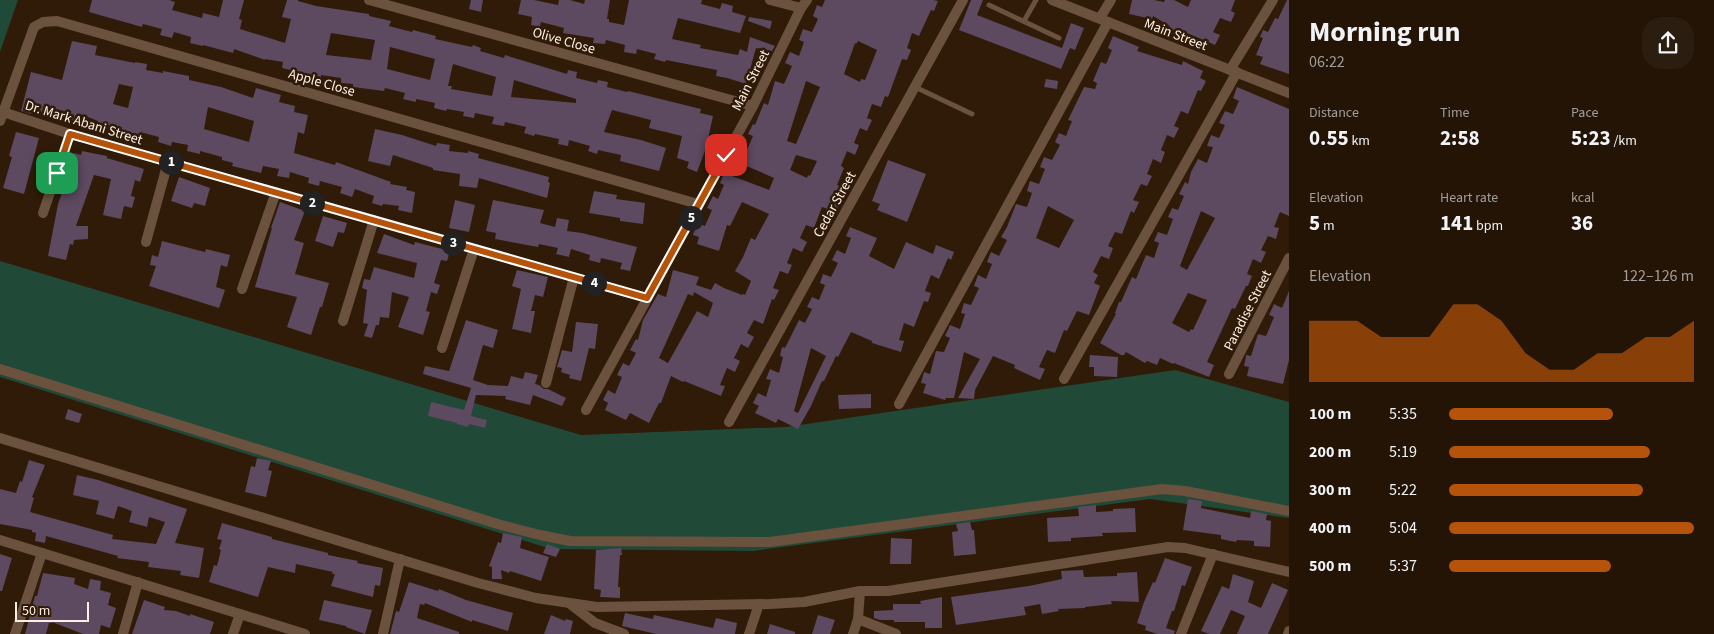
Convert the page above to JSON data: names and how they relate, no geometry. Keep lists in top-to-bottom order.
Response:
{
  "streets": {
    "street": [
      "Main Street",
      "Olive Close",
      "Apple Close",
      "Dr. Mark Abani Street",
      "Cedar Street",
      "Paradise Street"
    ]
  },
  "crossings": [
    ["Main Street", "Olive Close"],
    ["Main Street", "Apple Close"],
    ["Main Street", "Dr. Mark Abani Street"],
    ["Apple Close", "Dr. Mark Abani Street"]
  ],
  "scale_bar": "50 m",
  "page": {
    "heading": ["Morning run", "06:22"],
    "stats": [
      ["Distance", "0.55 km"],
      ["Time", "2:58"],
      ["Pace", "5:23 /km"],
      ["Elevation", "5 m"],
      ["Heart rate", "141 bpm"],
      ["kcal", "36"]
    ],
    "pins": [
      "1",
      "2",
      "5",
      "3",
      "4"
    ],
    "chart": ["Elevation", "122–126 m"],
    "list": [
      {
        "name": "100 m",
        "note": "5:35"
      },
      {
        "name": "200 m",
        "note": "5:19"
      },
      {
        "name": "300 m",
        "note": "5:22"
      },
      {
        "name": "400 m",
        "note": "5:04"
      },
      {
        "name": "500 m",
        "note": "5:37"
      }
    ],
    "scale": "50 m"
  }
}
